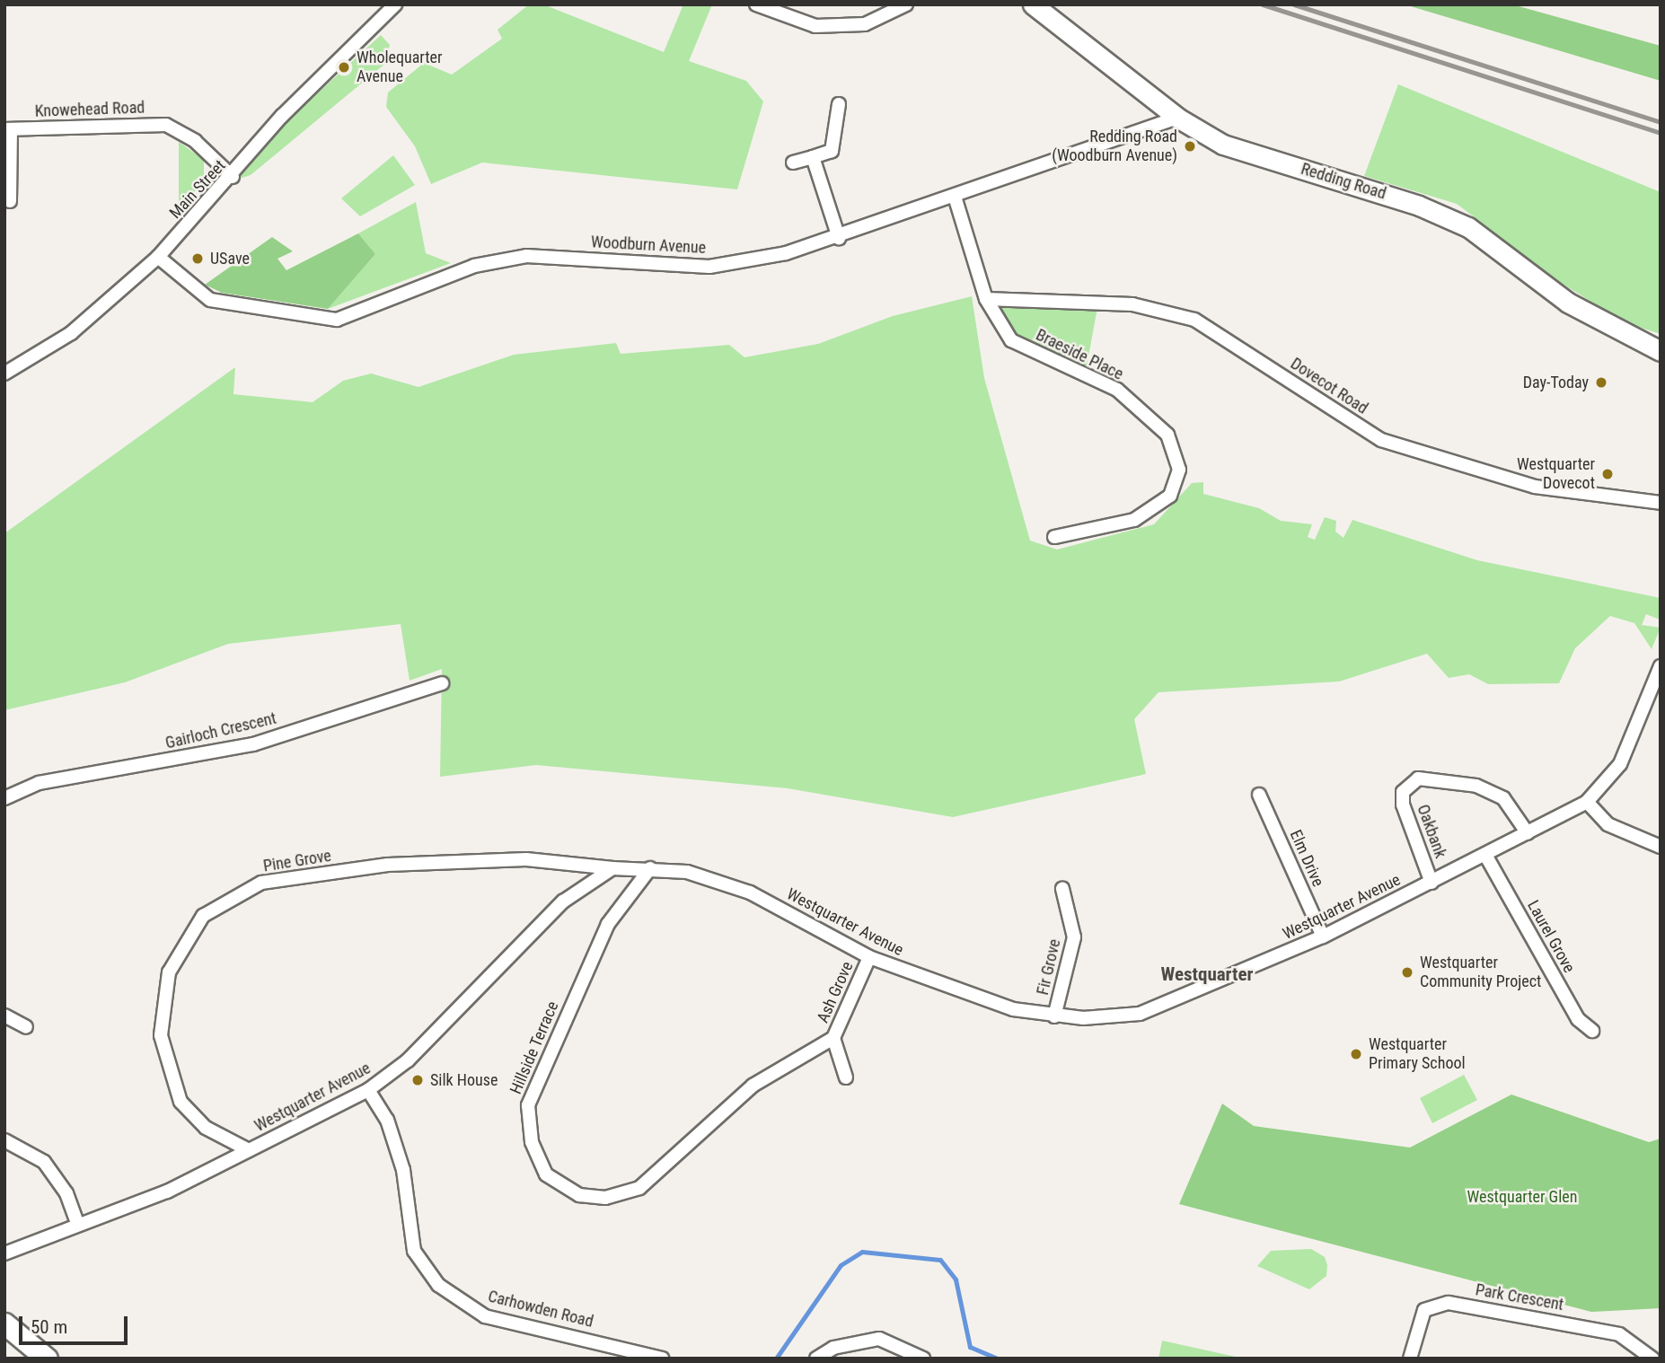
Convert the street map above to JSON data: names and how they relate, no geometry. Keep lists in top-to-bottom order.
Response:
{
  "streets": {
    "main road": ["Redding Road"],
    "street": [
      "Knowehead Road",
      "Main Street",
      "Woodburn Avenue",
      "Braeside Place",
      "Dovecot Road",
      "Gairloch Crescent",
      "Oakbank",
      "Elm Drive",
      "Pine Grove",
      "Westquarter Avenue",
      "Laurel Grove",
      "Fir Grove",
      "Ash Grove",
      "Hillside Terrace",
      "Park Crescent",
      "Carhowden Road"
    ]
  },
  "crossings": [
    ["Knowehead Road", "Main Street"],
    ["Redding Road", "Woodburn Avenue"],
    ["Main Street", "Woodburn Avenue"],
    ["Woodburn Avenue", "Braeside Place"],
    ["Braeside Place", "Dovecot Road"],
    ["Oakbank", "Westquarter Avenue"],
    ["Elm Drive", "Westquarter Avenue"],
    ["Pine Grove", "Westquarter Avenue"],
    ["Westquarter Avenue", "Laurel Grove"],
    ["Westquarter Avenue", "Fir Grove"],
    ["Westquarter Avenue", "Ash Grove"],
    ["Westquarter Avenue", "Hillside Terrace"],
    ["Westquarter Avenue", "Carhowden Road"],
    ["Ash Grove", "Hillside Terrace"]
  ],
  "districts": ["Westquarter"],
  "parks": ["Westquarter Glen"],
  "places": [
    "Wholequarter Avenue",
    "Redding Road (Woodburn Avenue)",
    "USave",
    "Day-Today",
    "Westquarter Dovecot",
    "Westquarter Community Project",
    "Westquarter Primary School",
    "Silk House"
  ],
  "scale_bar": "50 m"
}
